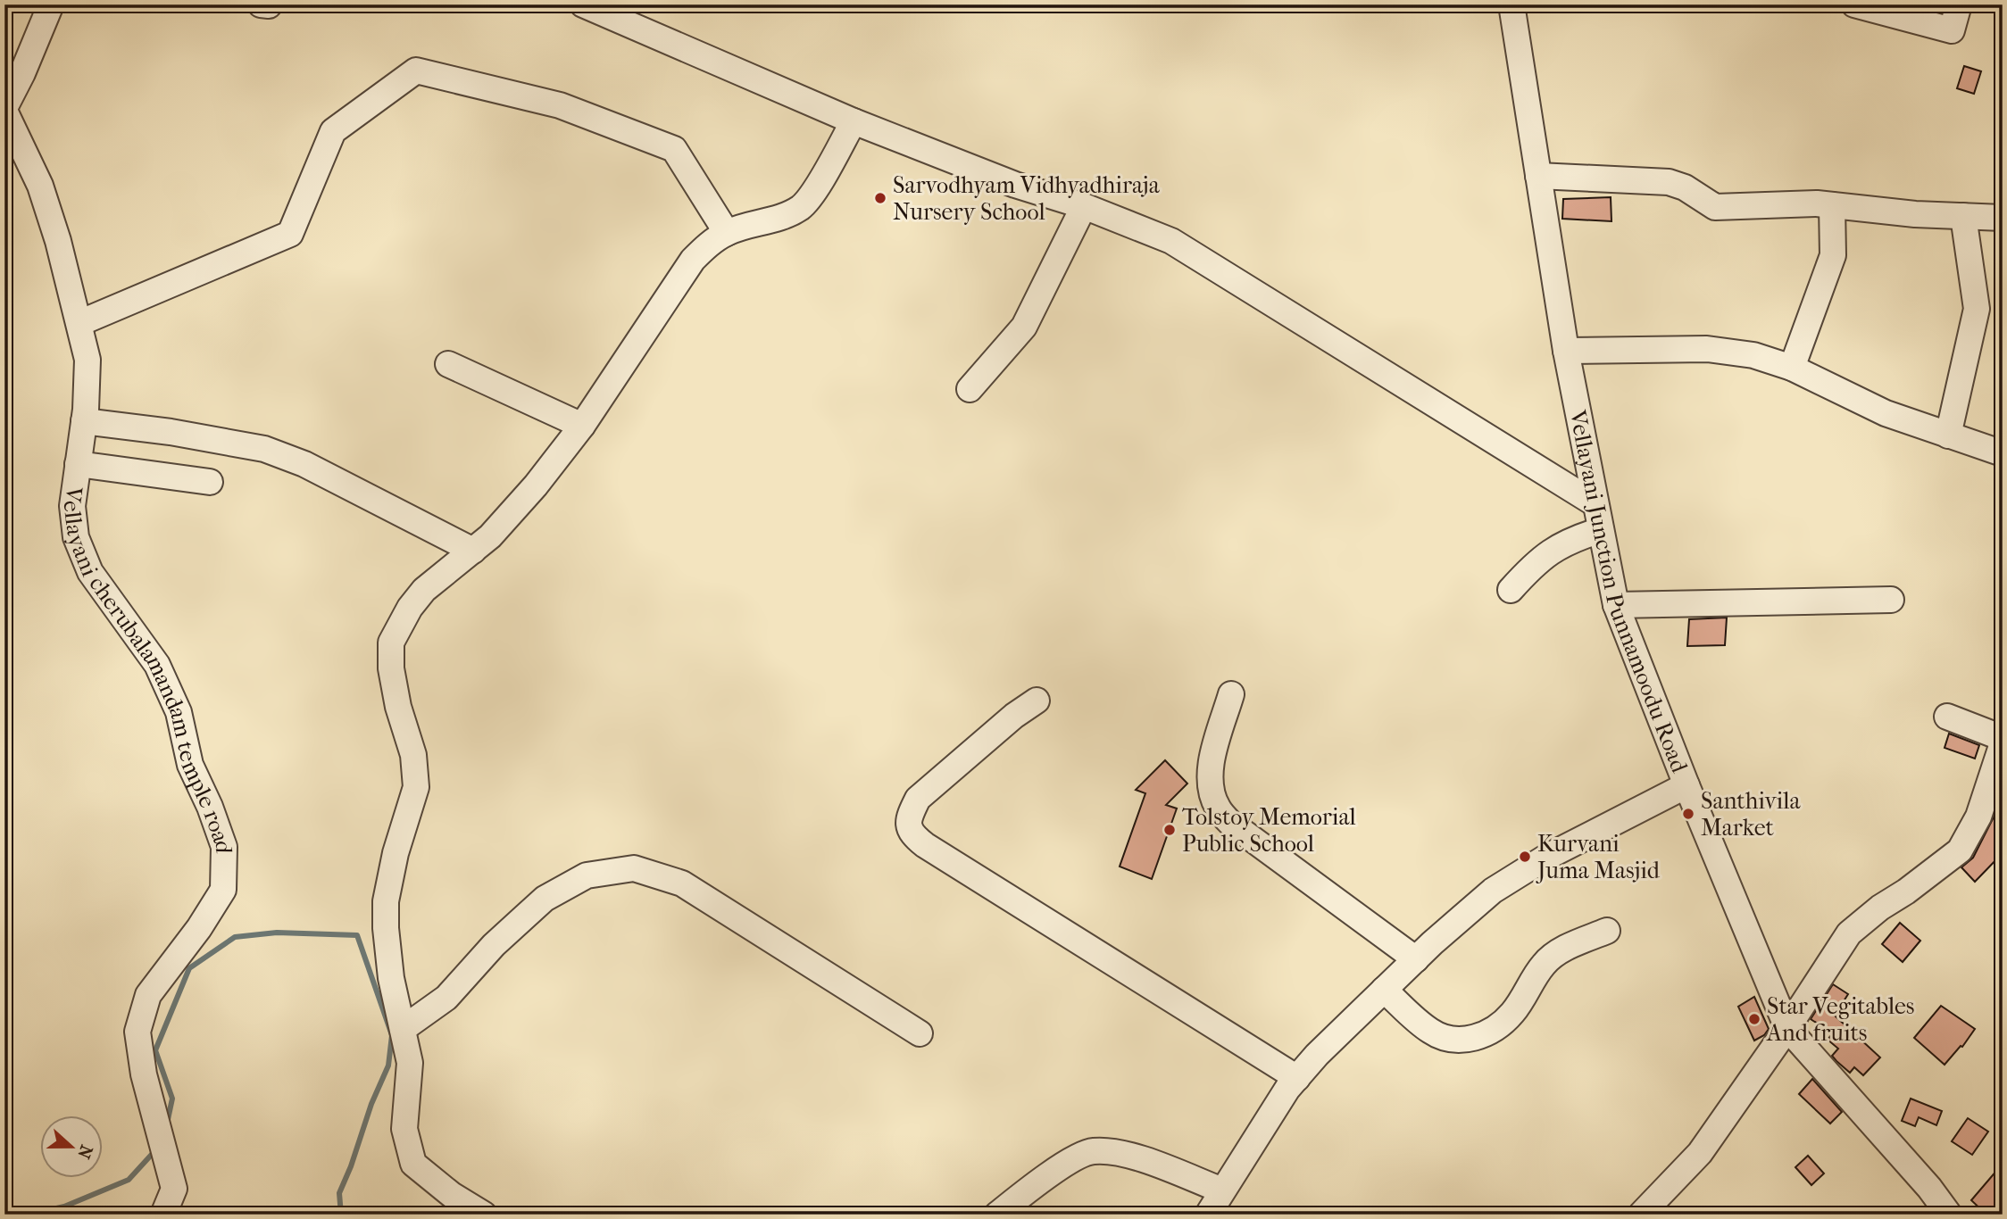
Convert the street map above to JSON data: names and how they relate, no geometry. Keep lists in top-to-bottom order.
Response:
{
  "streets": {
    "street": ["Vellayani Junction Punnamoodu Road", "Vellayani cherubalamandam temple road"]
  },
  "places": [
    "Sarvodhyam Vidhyadhiraja Nursery School",
    "Santhivila Market",
    "Tolstoy Memorial Public School",
    "Kurvani Juma Masjid",
    "Star Vegitables And fruits"
  ],
  "north": "right"
}
